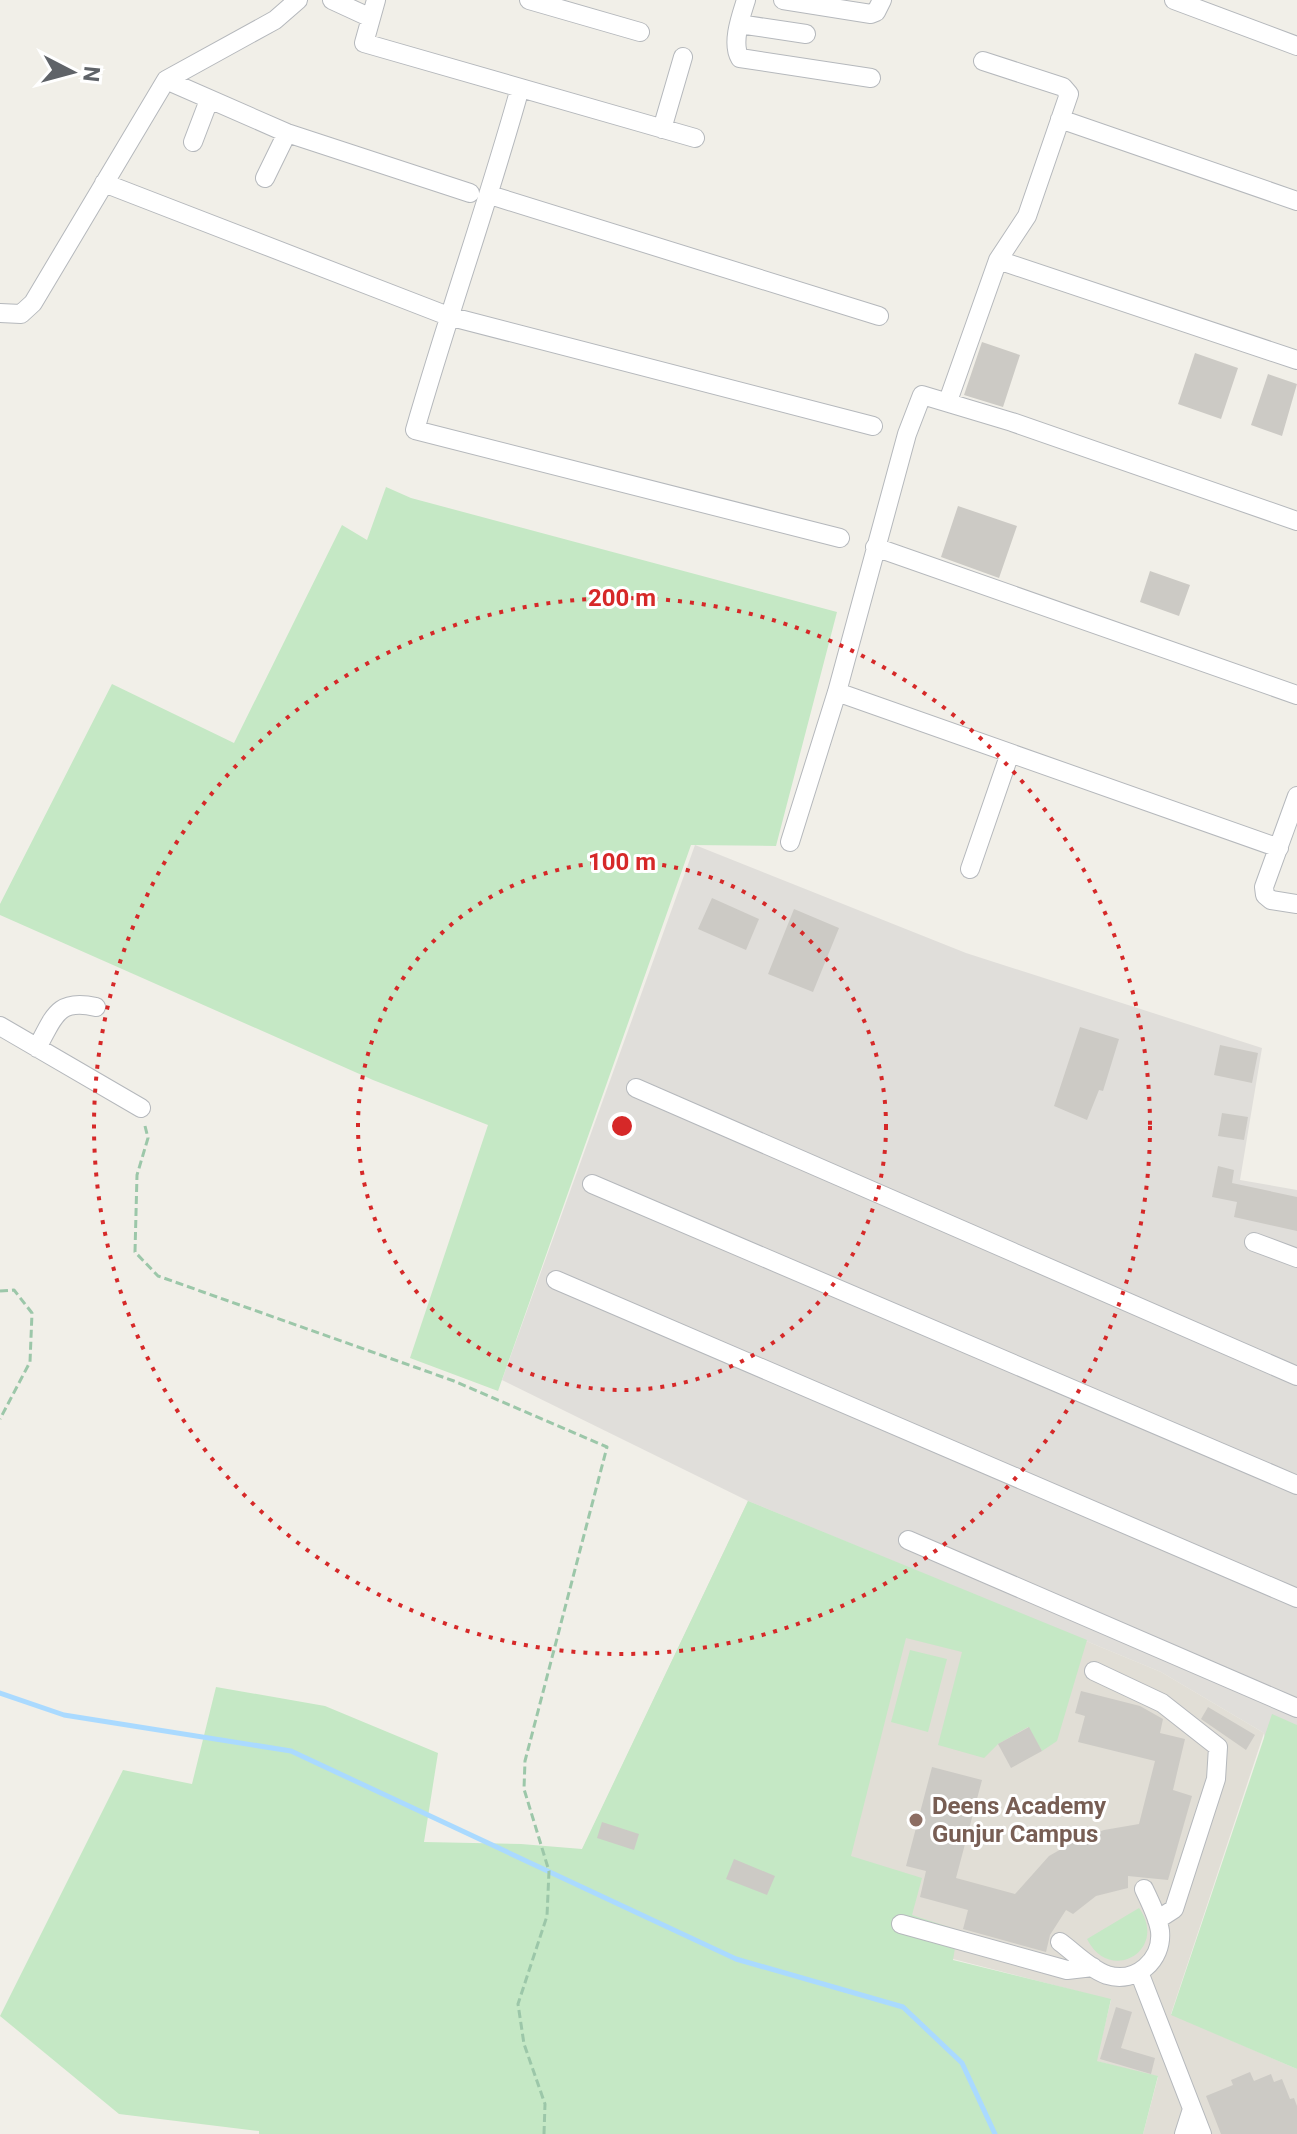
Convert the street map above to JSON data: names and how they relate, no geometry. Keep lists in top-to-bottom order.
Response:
{
  "places": ["Deens Academy Gunjur Campus"],
  "north": "right",
  "rings": ["200 m", "100 m"]
}
